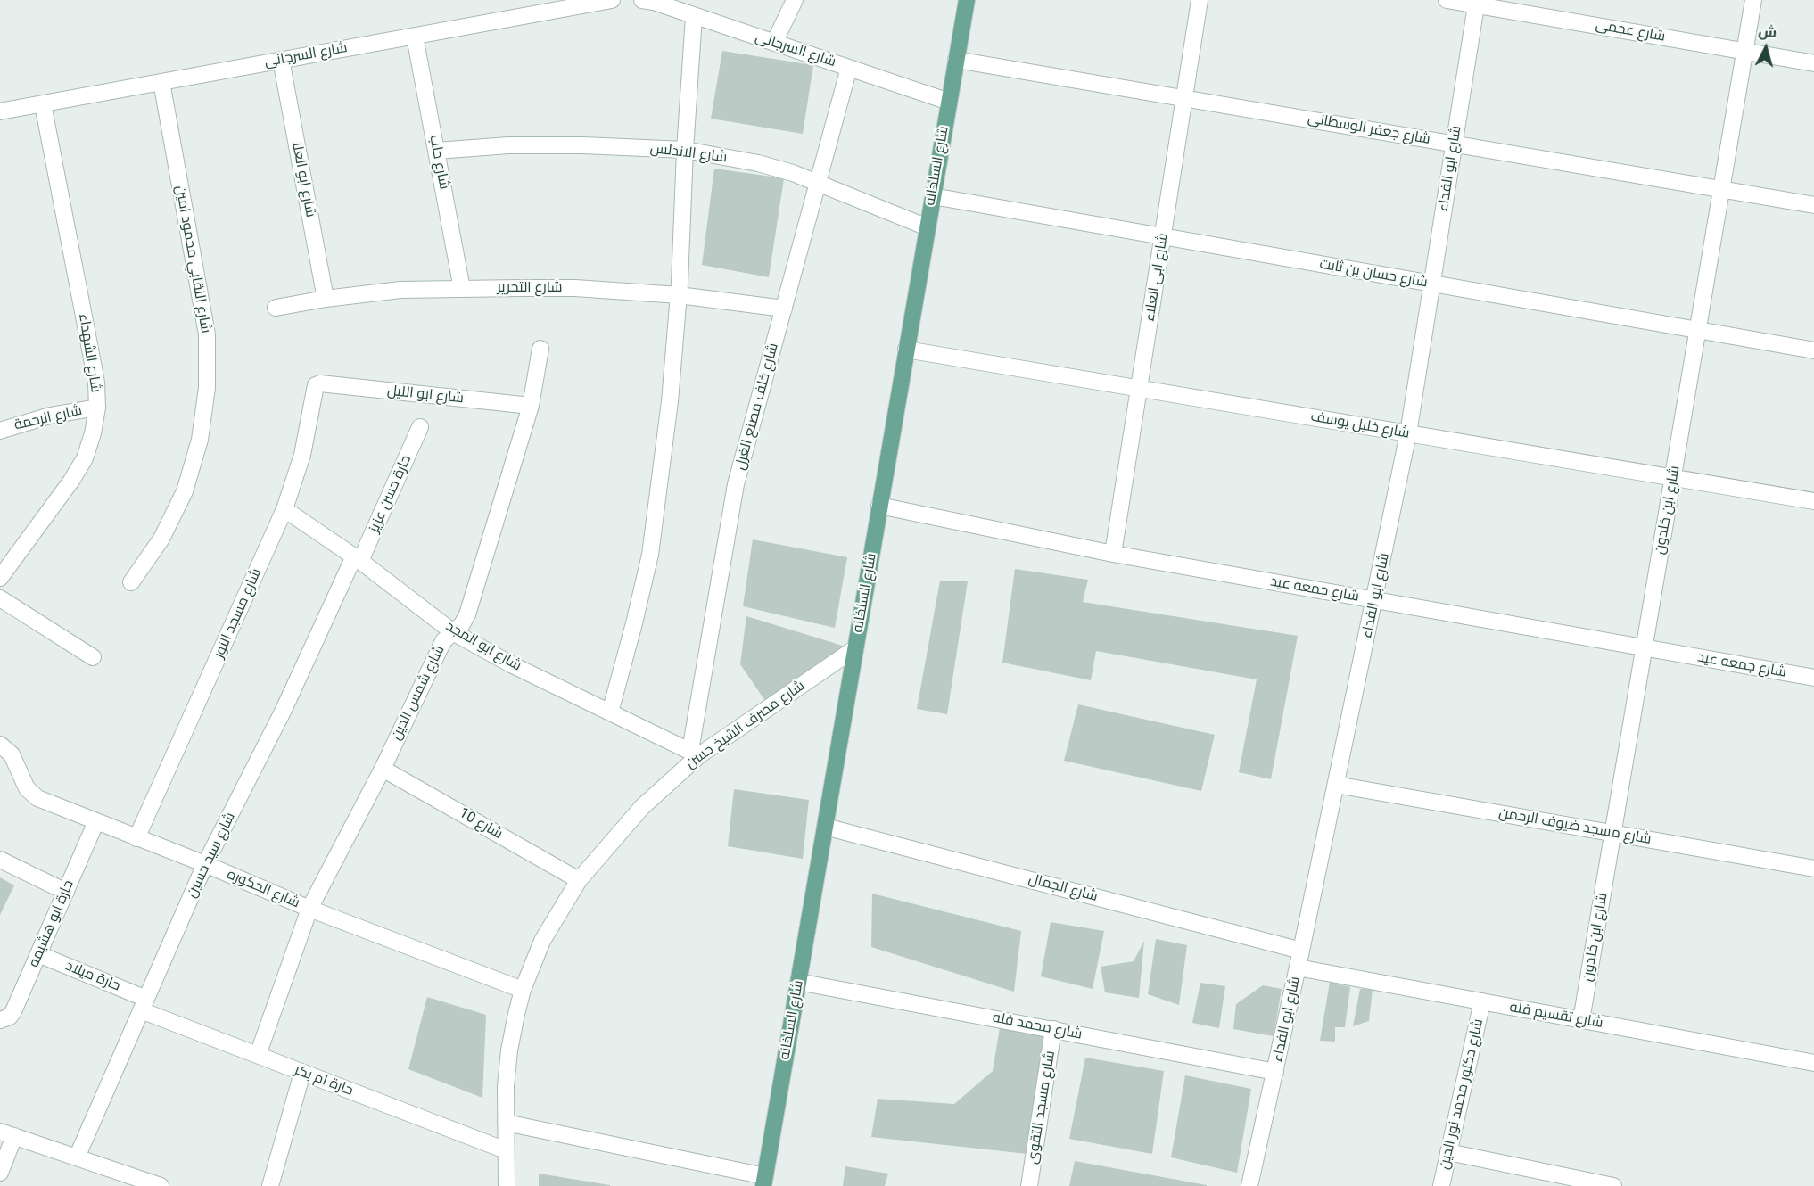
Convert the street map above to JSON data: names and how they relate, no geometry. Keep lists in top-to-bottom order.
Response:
{
  "streets": {
    "main road": ["شارع السلخانه"],
    "street": [
      "شارع عجمى",
      "شارع السرجانى",
      "شارع جعفر الوسطانى",
      "شارع الاندلس",
      "شارع حلب",
      "شارع ابو الفداء",
      "شارع ابو العلا",
      "شارع النقابي محمود امين",
      "شارع حسان بن ثابت",
      "شارع ابى العلاء",
      "شارع التحرير",
      "شارع الشهداء",
      "شارع ابو الليل",
      "شارع خلف مصنع الغزل",
      "شارع الرحمة",
      "شارع خليل يوسف",
      "حارة حسن عزيز",
      "شارع ابن خلدون",
      "شارع جمعه عيد",
      "شارع مسجد النور",
      "شارع ابو المجد",
      "شارع شمس الدين",
      "شارع مصرف الشيخ حسن",
      "شارع 10",
      "شارع مسجد ضيوف الرحمن",
      "شارع سيد حسين",
      "شارع الجمال",
      "شارع الحكوره",
      "حارة ابو هشيمه",
      "حارة ميلاد",
      "شارع تقسيم فله",
      "شارع محمد فله",
      "حارة ام بكر",
      "شارع دكتور محمد نور الدين",
      "شارع مسجد التقوى"
    ]
  },
  "crossings": [
    ["شارع عجمى", "شارع ابو الفداء"],
    ["شارع عجمى", "شارع ابن خلدون"],
    ["شارع السرجانى", "شارع حلب"],
    ["شارع السرجانى", "شارع السلخانه"],
    ["شارع السرجانى", "شارع ابو العلا"],
    ["شارع السرجانى", "شارع النقابي محمود امين"],
    ["شارع السرجانى", "شارع الشهداء"],
    ["شارع السرجانى", "شارع خلف مصنع الغزل"],
    ["شارع جعفر الوسطانى", "شارع السلخانه"],
    ["شارع جعفر الوسطانى", "شارع ابو الفداء"],
    ["شارع جعفر الوسطانى", "شارع ابى العلاء"],
    ["شارع جعفر الوسطانى", "شارع ابن خلدون"],
    ["شارع الاندلس", "شارع حلب"],
    ["شارع الاندلس", "شارع السلخانه"],
    ["شارع الاندلس", "شارع خلف مصنع الغزل"],
    ["شارع حلب", "شارع التحرير"],
    ["شارع السلخانه", "شارع حسان بن ثابت"],
    ["شارع السلخانه", "شارع خليل يوسف"],
    ["شارع السلخانه", "شارع جمعه عيد"],
    ["شارع السلخانه", "شارع مصرف الشيخ حسن"],
    ["شارع السلخانه", "شارع الجمال"],
    ["شارع السلخانه", "شارع محمد فله"],
    ["شارع ابو الفداء", "شارع حسان بن ثابت"],
    ["شارع ابو الفداء", "شارع خليل يوسف"],
    ["شارع ابو الفداء", "شارع جمعه عيد"],
    ["شارع ابو الفداء", "شارع مسجد ضيوف الرحمن"],
    ["شارع ابو الفداء", "شارع الجمال"],
    ["شارع ابو الفداء", "شارع تقسيم فله"],
    ["شارع ابو الفداء", "شارع محمد فله"],
    ["شارع ابو العلا", "شارع التحرير"],
    ["شارع حسان بن ثابت", "شارع ابى العلاء"],
    ["شارع حسان بن ثابت", "شارع ابن خلدون"],
    ["شارع ابى العلاء", "شارع خليل يوسف"],
    ["شارع ابى العلاء", "شارع جمعه عيد"],
    ["شارع التحرير", "شارع خلف مصنع الغزل"],
    ["شارع الشهداء", "شارع الرحمة"],
    ["شارع ابو الليل", "شارع مسجد النور"],
    ["شارع ابو الليل", "شارع شمس الدين"],
    ["شارع خلف مصنع الغزل", "شارع ابو المجد"],
    ["شارع خلف مصنع الغزل", "شارع مصرف الشيخ حسن"],
    ["شارع خليل يوسف", "شارع ابن خلدون"],
    ["حارة حسن عزيز", "شارع ابو المجد"],
    ["حارة حسن عزيز", "شارع سيد حسين"],
    ["شارع ابن خلدون", "شارع جمعه عيد"],
    ["شارع ابن خلدون", "شارع مسجد ضيوف الرحمن"],
    ["شارع ابن خلدون", "شارع تقسيم فله"],
    ["شارع مسجد النور", "شارع ابو المجد"],
    ["شارع مسجد النور", "شارع الحكوره"],
    ["شارع ابو المجد", "شارع شمس الدين"],
    ["شارع ابو المجد", "شارع مصرف الشيخ حسن"],
    ["شارع ابو المجد", "شارع سيد حسين"],
    ["شارع شمس الدين", "شارع 10"],
    ["شارع شمس الدين", "شارع الحكوره"],
    ["شارع شمس الدين", "حارة ام بكر"],
    ["شارع مصرف الشيخ حسن", "شارع 10"],
    ["شارع مصرف الشيخ حسن", "شارع الحكوره"],
    ["شارع مصرف الشيخ حسن", "حارة ام بكر"],
    ["شارع سيد حسين", "شارع الحكوره"],
    ["شارع سيد حسين", "حارة ميلاد"],
    ["شارع سيد حسين", "حارة ام بكر"],
    ["شارع الحكوره", "حارة ابو هشيمه"],
    ["حارة ابو هشيمه", "حارة ميلاد"],
    ["حارة ميلاد", "حارة ام بكر"],
    ["شارع تقسيم فله", "شارع دكتور محمد نور الدين"],
    ["شارع محمد فله", "شارع مسجد التقوى"]
  ],
  "north": "top"
}
